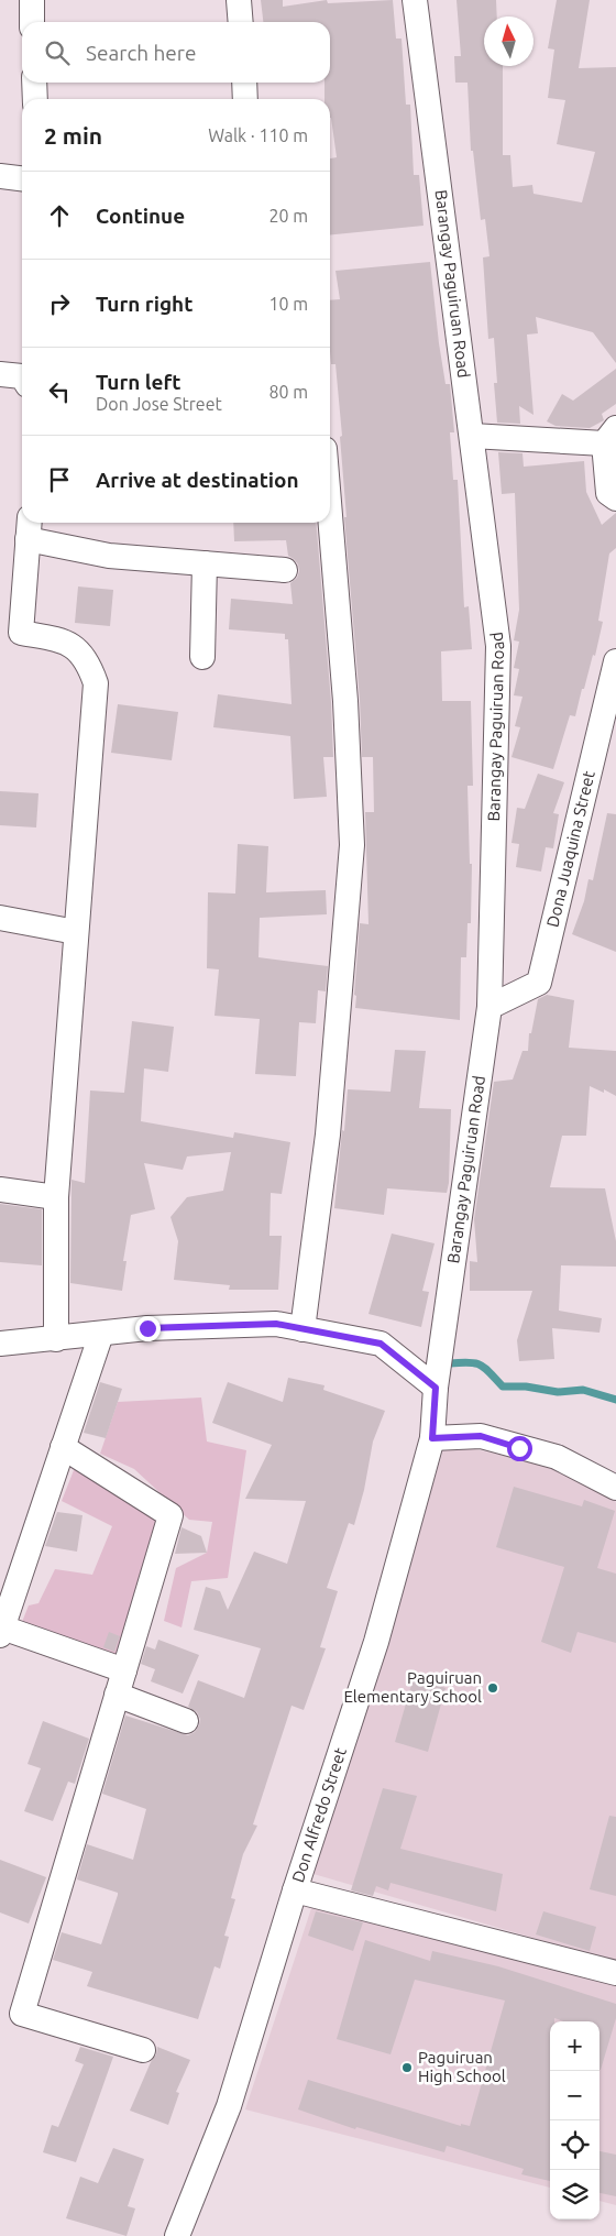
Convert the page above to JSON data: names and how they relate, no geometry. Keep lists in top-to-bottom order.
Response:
{
  "streets": {
    "street": ["Barangay Paguiruan Road", "Dona Juaquina Street", "Don Alfredo Street"]
  },
  "crossings": [
    ["Barangay Paguiruan Road", "Dona Juaquina Street"],
    ["Barangay Paguiruan Road", "Don Alfredo Street"]
  ],
  "places": ["Paguiruan Elementary School", "Paguiruan High School"],
  "north": "top",
  "page": {
    "search": "Search here",
    "heading": ["2 min", "Walk · 110 m"],
    "list": [
      ["Continue", "20 m"],
      ["Turn right", "10 m"],
      ["Turn left", "Don Jose Street", "80 m"],
      "Arrive at destination"
    ],
    "map_buttons": ["+", "−"]
  }
}
